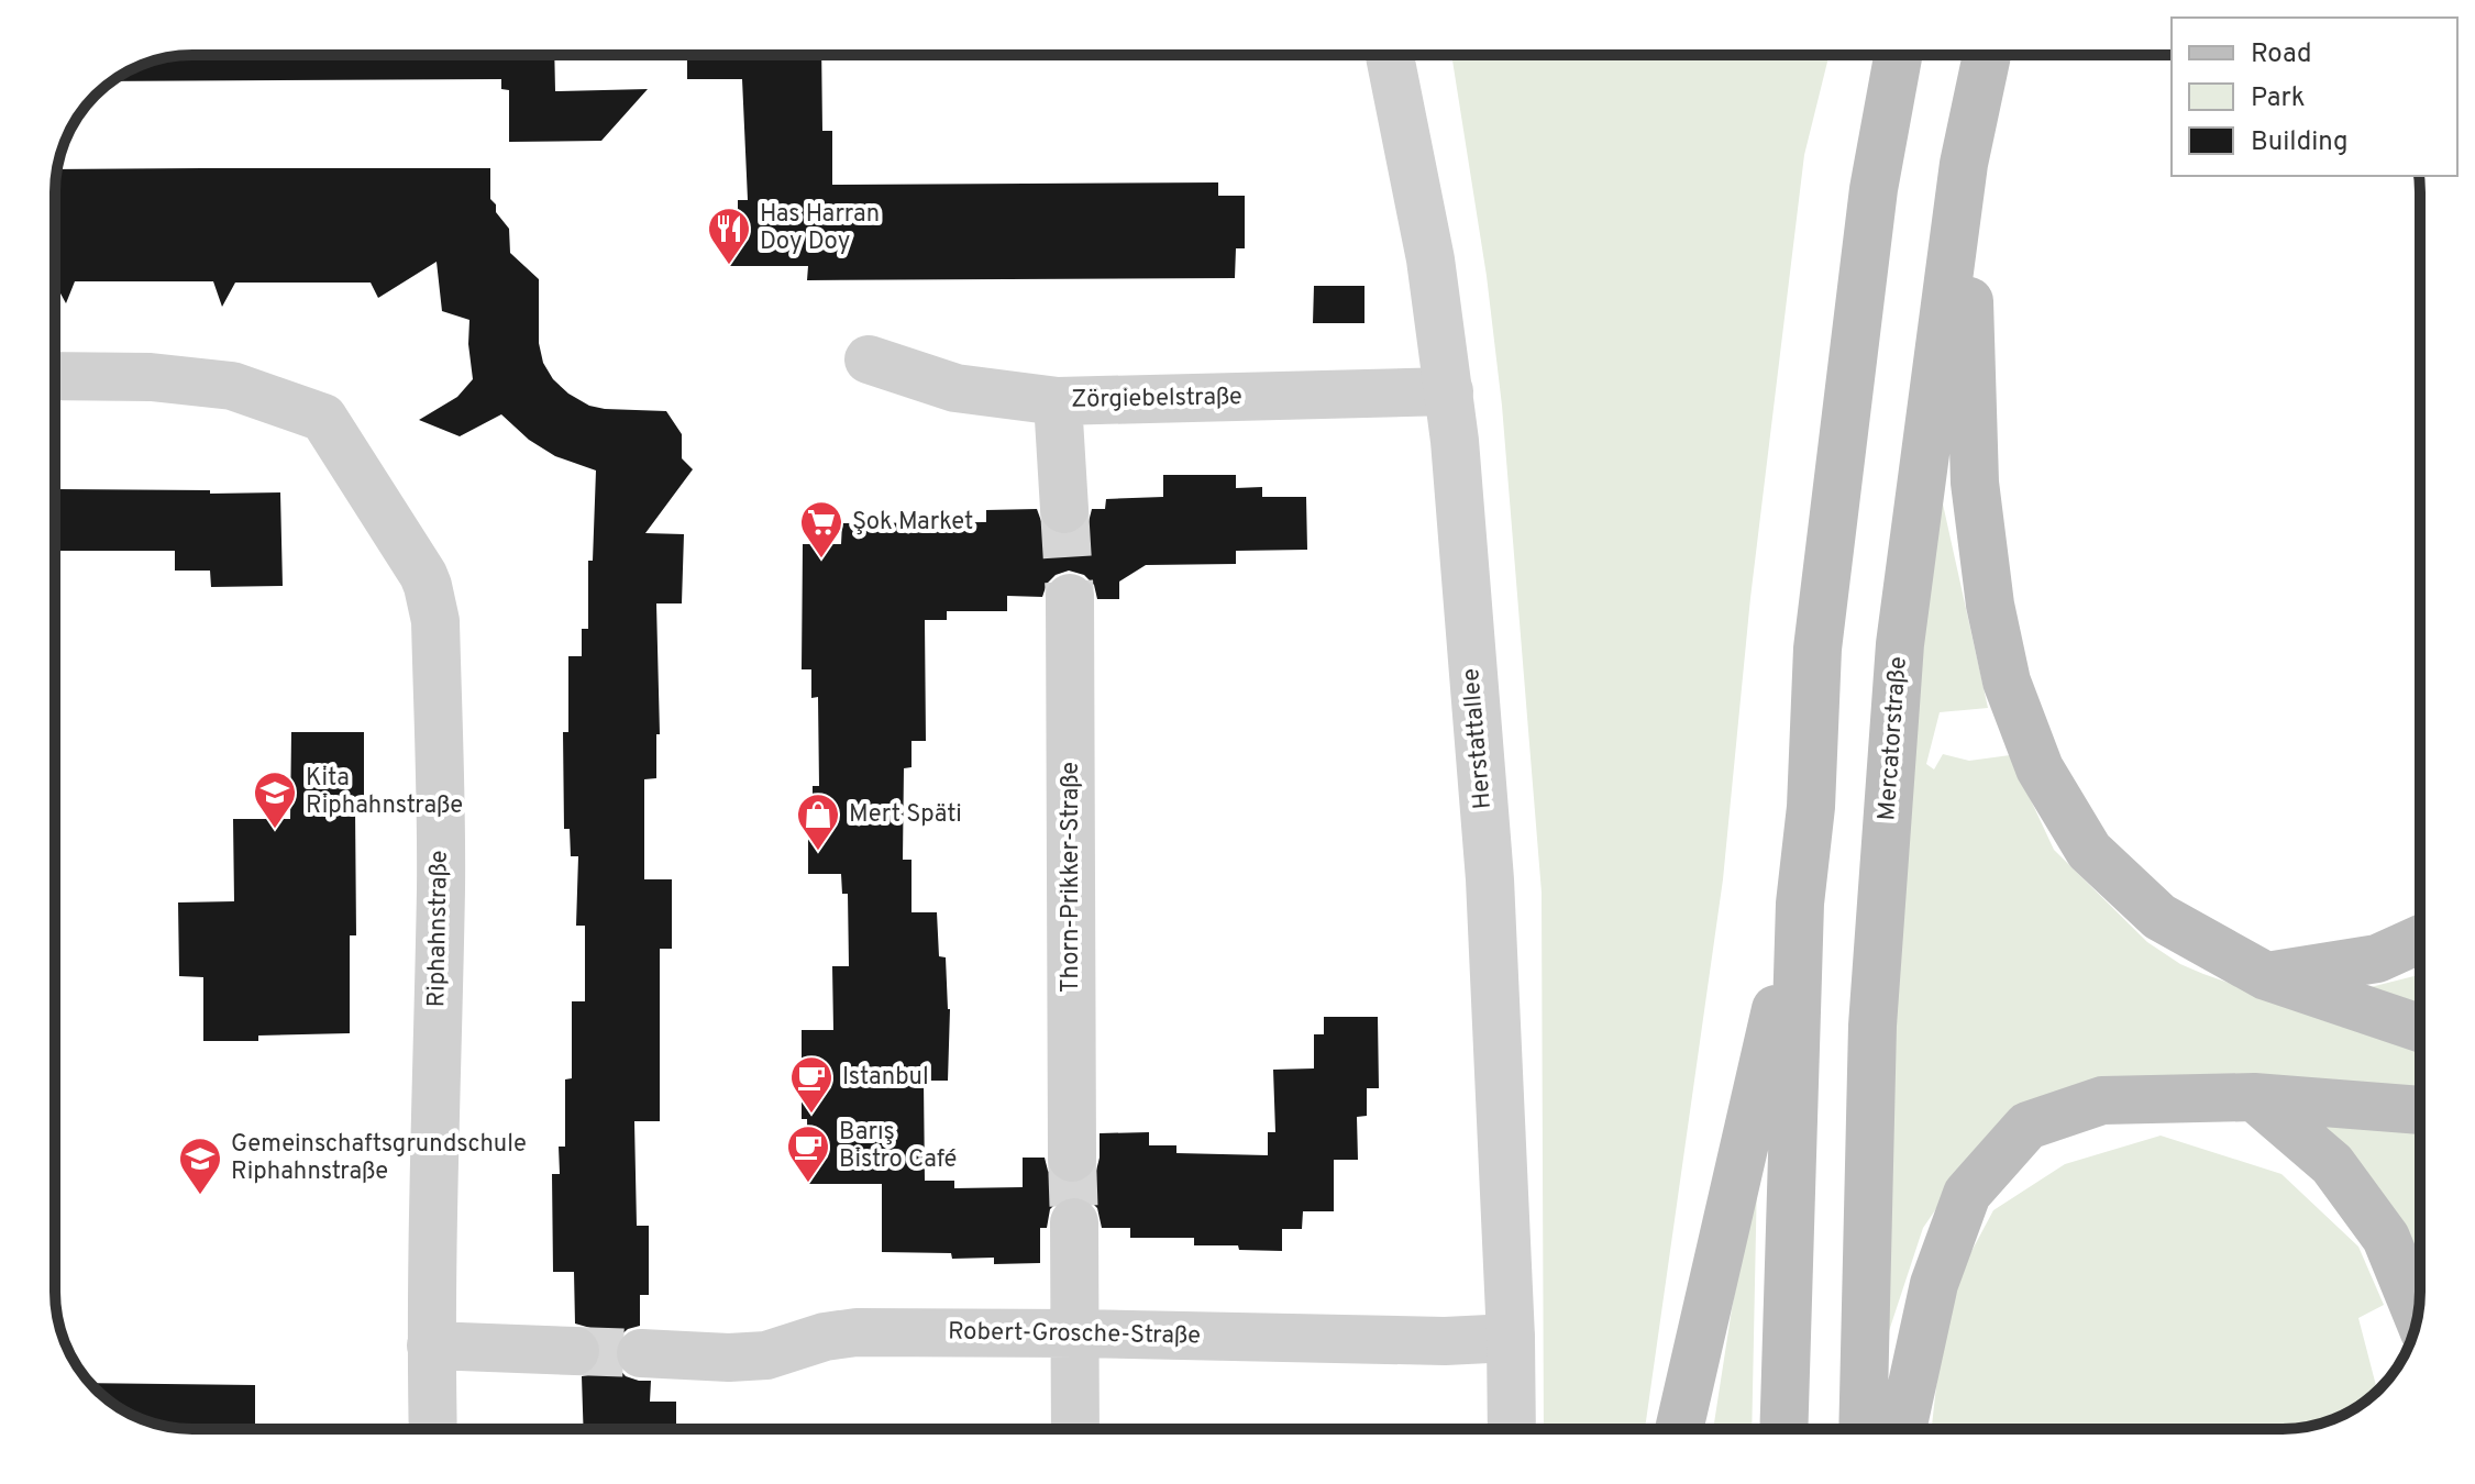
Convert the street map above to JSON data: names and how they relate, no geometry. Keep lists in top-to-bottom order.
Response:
{
  "streets": {
    "main road": ["Mercatorstraße"],
    "street": [
      "Zörgiebelstraße",
      "Herstattallee",
      "Thorn-Prikker-Straße",
      "Riphahnstraße",
      "Robert-Grosche-Straße"
    ]
  },
  "crossings": [
    ["Zörgiebelstraße", "Herstattallee"],
    ["Herstattallee", "Robert-Grosche-Straße"]
  ],
  "places": {
    "restaurant": ["Has Harran Doy Doy"],
    "supermarket": ["Şok Market"],
    "school or university": ["Kita Riphahnstraße", "Gemeinschaftsgrundschule Riphahnstraße"],
    "shop": ["Mert Späti"],
    "cafe": ["Istanbul", "Barış Bistro Café"]
  },
  "legend": ["Road", "Park", "Building"]
}
